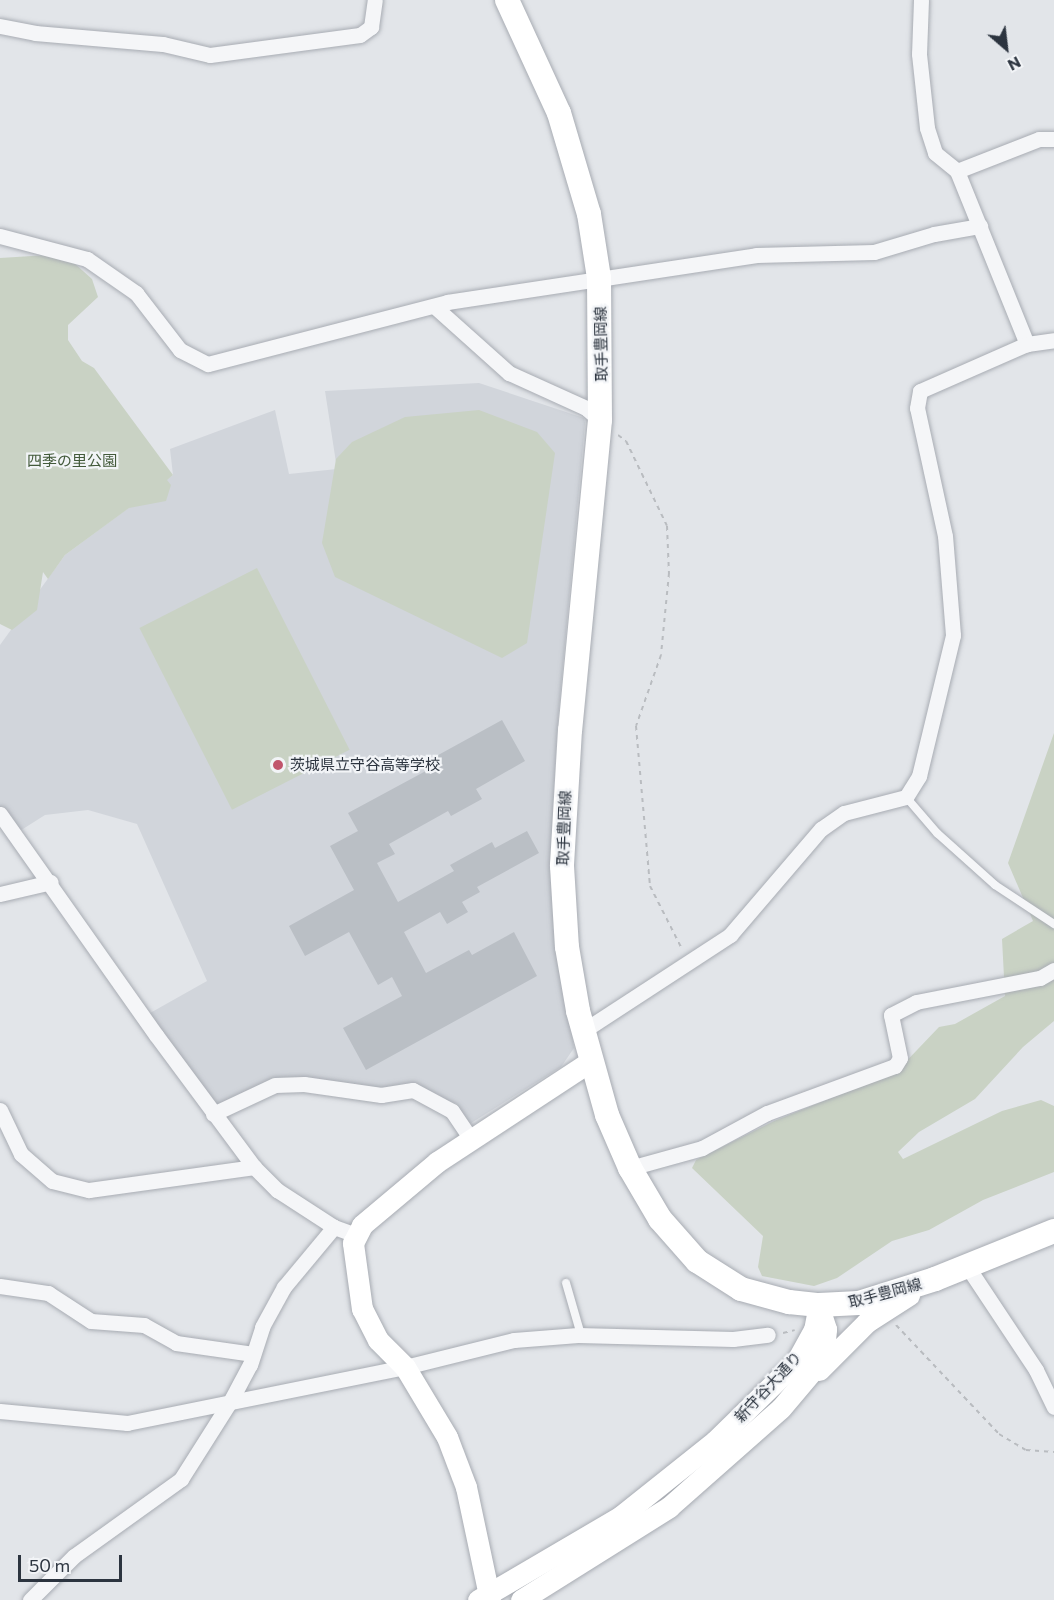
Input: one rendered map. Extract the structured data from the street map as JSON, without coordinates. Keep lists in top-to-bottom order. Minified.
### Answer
{"streets":{"main road":["取手豊岡線"],"street":["新守谷大通り"]},"crossings":[["取手豊岡線","新守谷大通り"]],"parks":["四季の里公園"],"places":["茨城県立守谷高等学校"],"scale_bar":"50 m","north":"bottom right"}
